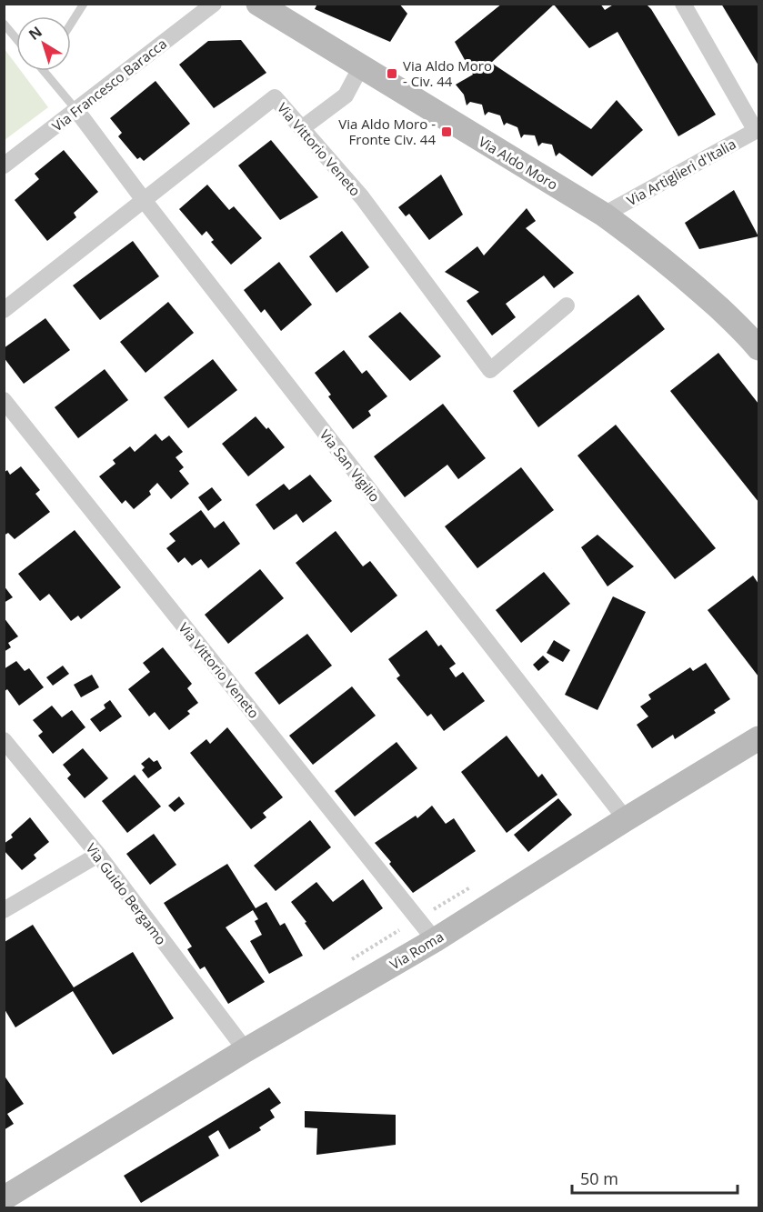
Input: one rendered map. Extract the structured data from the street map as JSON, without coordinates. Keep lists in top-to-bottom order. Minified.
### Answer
{"streets":{"street":["Via Francesco Baracca","Via Vittorio Veneto","Via Aldo Moro","Via Artiglieri d'Italia","Via San Vigilio","Via Guido Bergamo","Via Roma"]},"crossings":[["Via Francesco Baracca","Via San Vigilio"],["Via Vittorio Veneto","Via San Vigilio"],["Via Vittorio Veneto","Via Roma"],["Via Aldo Moro","Via Artiglieri d'Italia"],["Via San Vigilio","Via Roma"],["Via Guido Bergamo","Via Roma"]],"places":{"transit":["Via Aldo Moro - Civ. 44","Via Aldo Moro - Fronte Civ. 44"]},"scale_bar":"50 m","north":"top left"}
